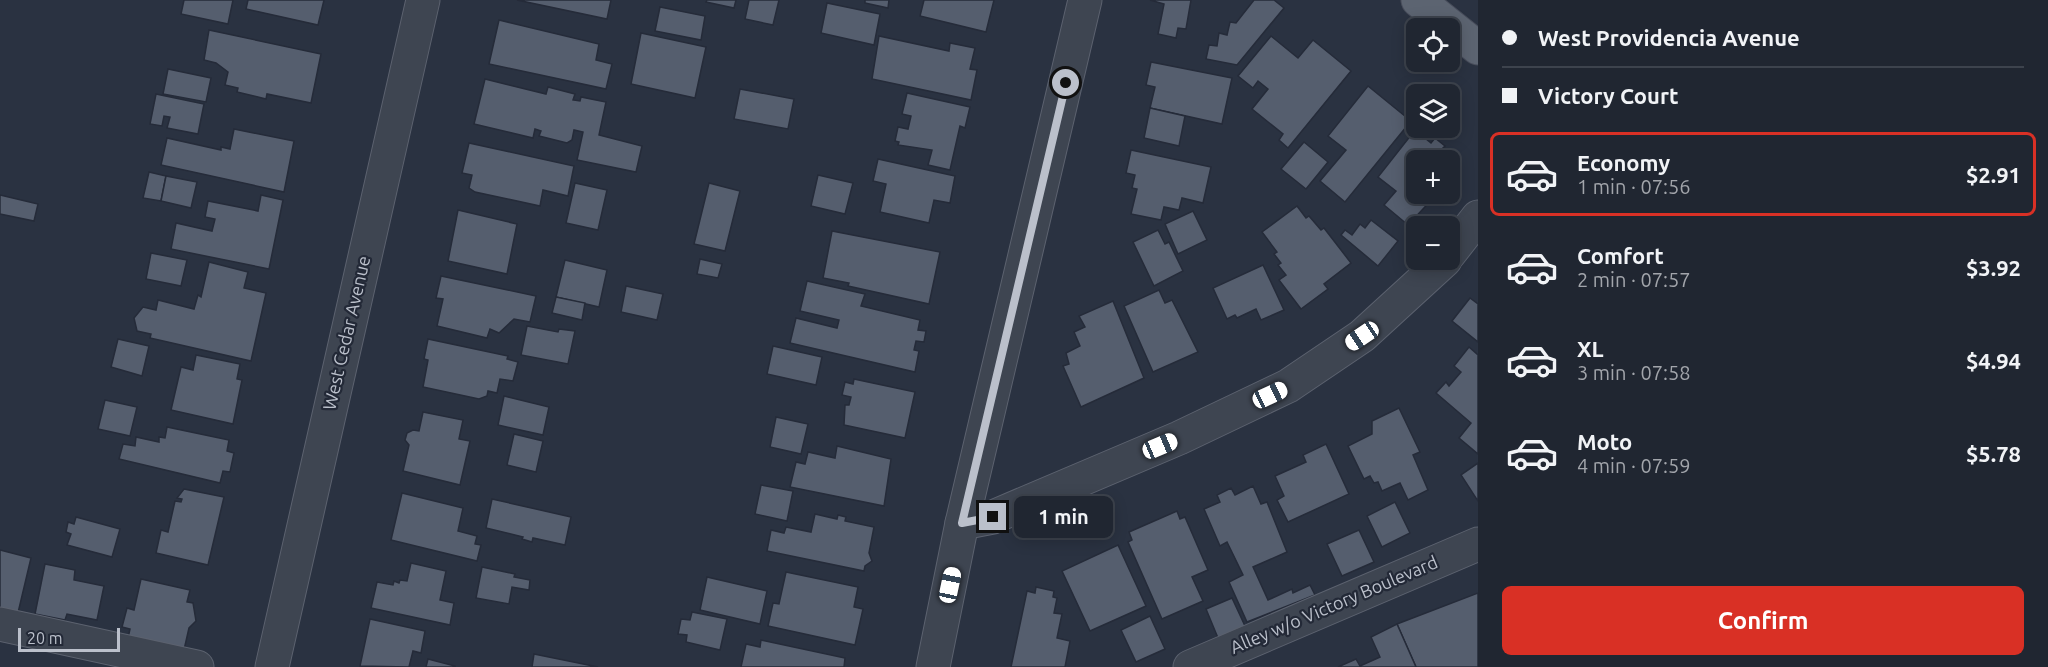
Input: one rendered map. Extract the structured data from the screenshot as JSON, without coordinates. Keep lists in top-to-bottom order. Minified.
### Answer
{"streets":{"street":["West Cedar Avenue","Alley w/o Victory Boulevard"]},"scale_bar":"20 m","page":{"banner":["West Providencia Avenue","Victory Court"],"map_buttons":["+","−"],"list":[{"name":"Economy","note":"1 min · 07:56","value":"$2.91"},{"name":"Comfort","note":"2 min · 07:57","value":"$3.92"},{"name":"XL","note":"3 min · 07:58","value":"$4.94"},{"name":"Moto","note":"4 min · 07:59","value":"$5.78"}],"bubble":"1 min","buttons":"Confirm","scale":"20 m"}}
